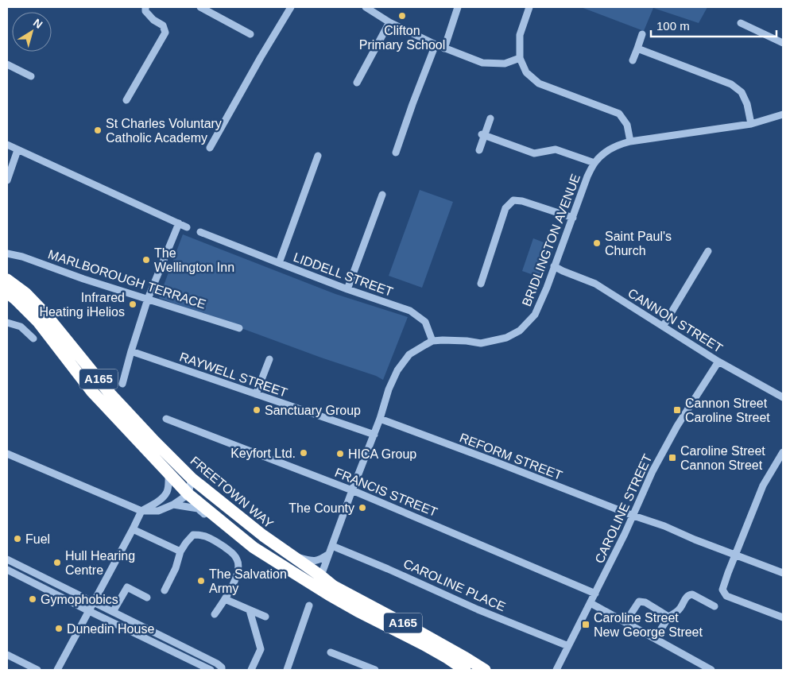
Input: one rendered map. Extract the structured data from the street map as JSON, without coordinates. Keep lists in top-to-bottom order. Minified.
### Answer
{"streets":{"highway":["A165","FREETOWN WAY"],"street":["BRIDLINGTON AVENUE","LIDDELL STREET","MARLBOROUGH TERRACE","CANNON STREET","RAYWELL STREET","REFORM STREET","FRANCIS STREET","CAROLINE STREET","CAROLINE PLACE"]},"crossings":[["BRIDLINGTON AVENUE","LIDDELL STREET"],["BRIDLINGTON AVENUE","CANNON STREET"],["BRIDLINGTON AVENUE","RAYWELL STREET"],["BRIDLINGTON AVENUE","A165"],["BRIDLINGTON AVENUE","REFORM STREET"],["BRIDLINGTON AVENUE","FREETOWN WAY"],["BRIDLINGTON AVENUE","FRANCIS STREET"],["BRIDLINGTON AVENUE","CAROLINE PLACE"],["CANNON STREET","CAROLINE STREET"],["REFORM STREET","CAROLINE STREET"],["FRANCIS STREET","CAROLINE STREET"],["CAROLINE STREET","CAROLINE PLACE"]],"places":{"other":["Clifton Primary School","St Charles Voluntary Catholic Academy","Saint Paul's Church","The Wellington Inn","Infrared Heating iHelios","Sanctuary Group","Keyfort Ltd.","HICA Group","The County","Fuel","Hull Hearing Centre","The Salvation Army","Gymophobics","Dunedin House"],"transit":["Cannon Street Caroline Street","Caroline Street Cannon Street","Caroline Street New George Street"]},"scale_bar":"100 m","north":"top right"}
